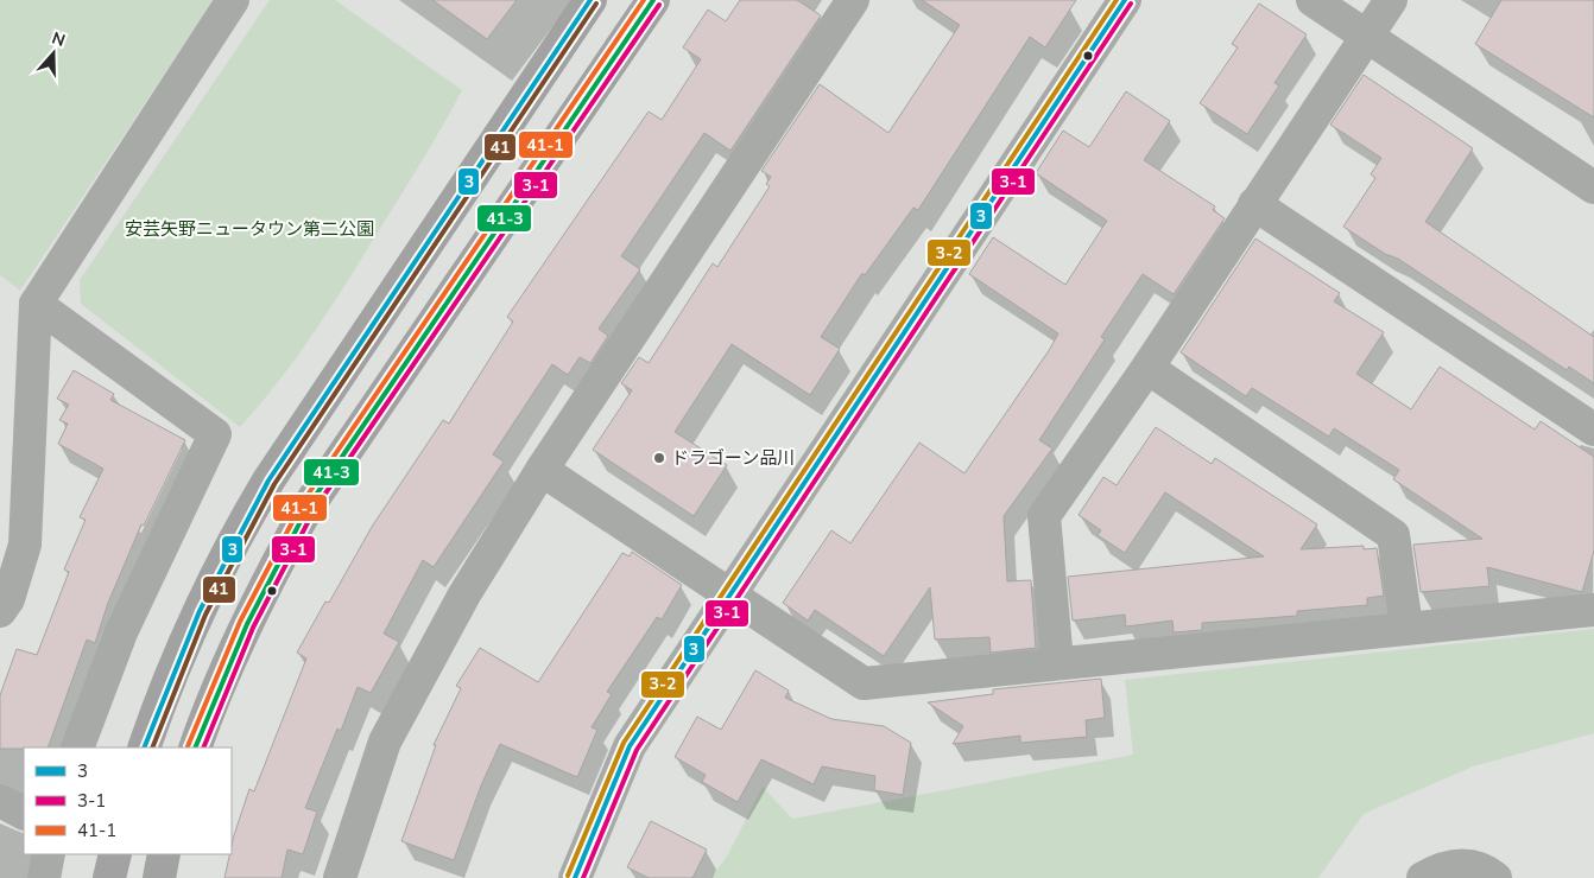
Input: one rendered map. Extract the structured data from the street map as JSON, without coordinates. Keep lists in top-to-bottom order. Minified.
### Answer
{"parks":["安芸矢野ニュータウン第二公園"],"places":["ドラゴーン品川"],"lines":["transit line 3","transit line 41-1","transit line 3-2","transit line 41-3","transit line 3-1","transit line 41"],"legend":["3","3-1","41-1"],"north":"top"}
